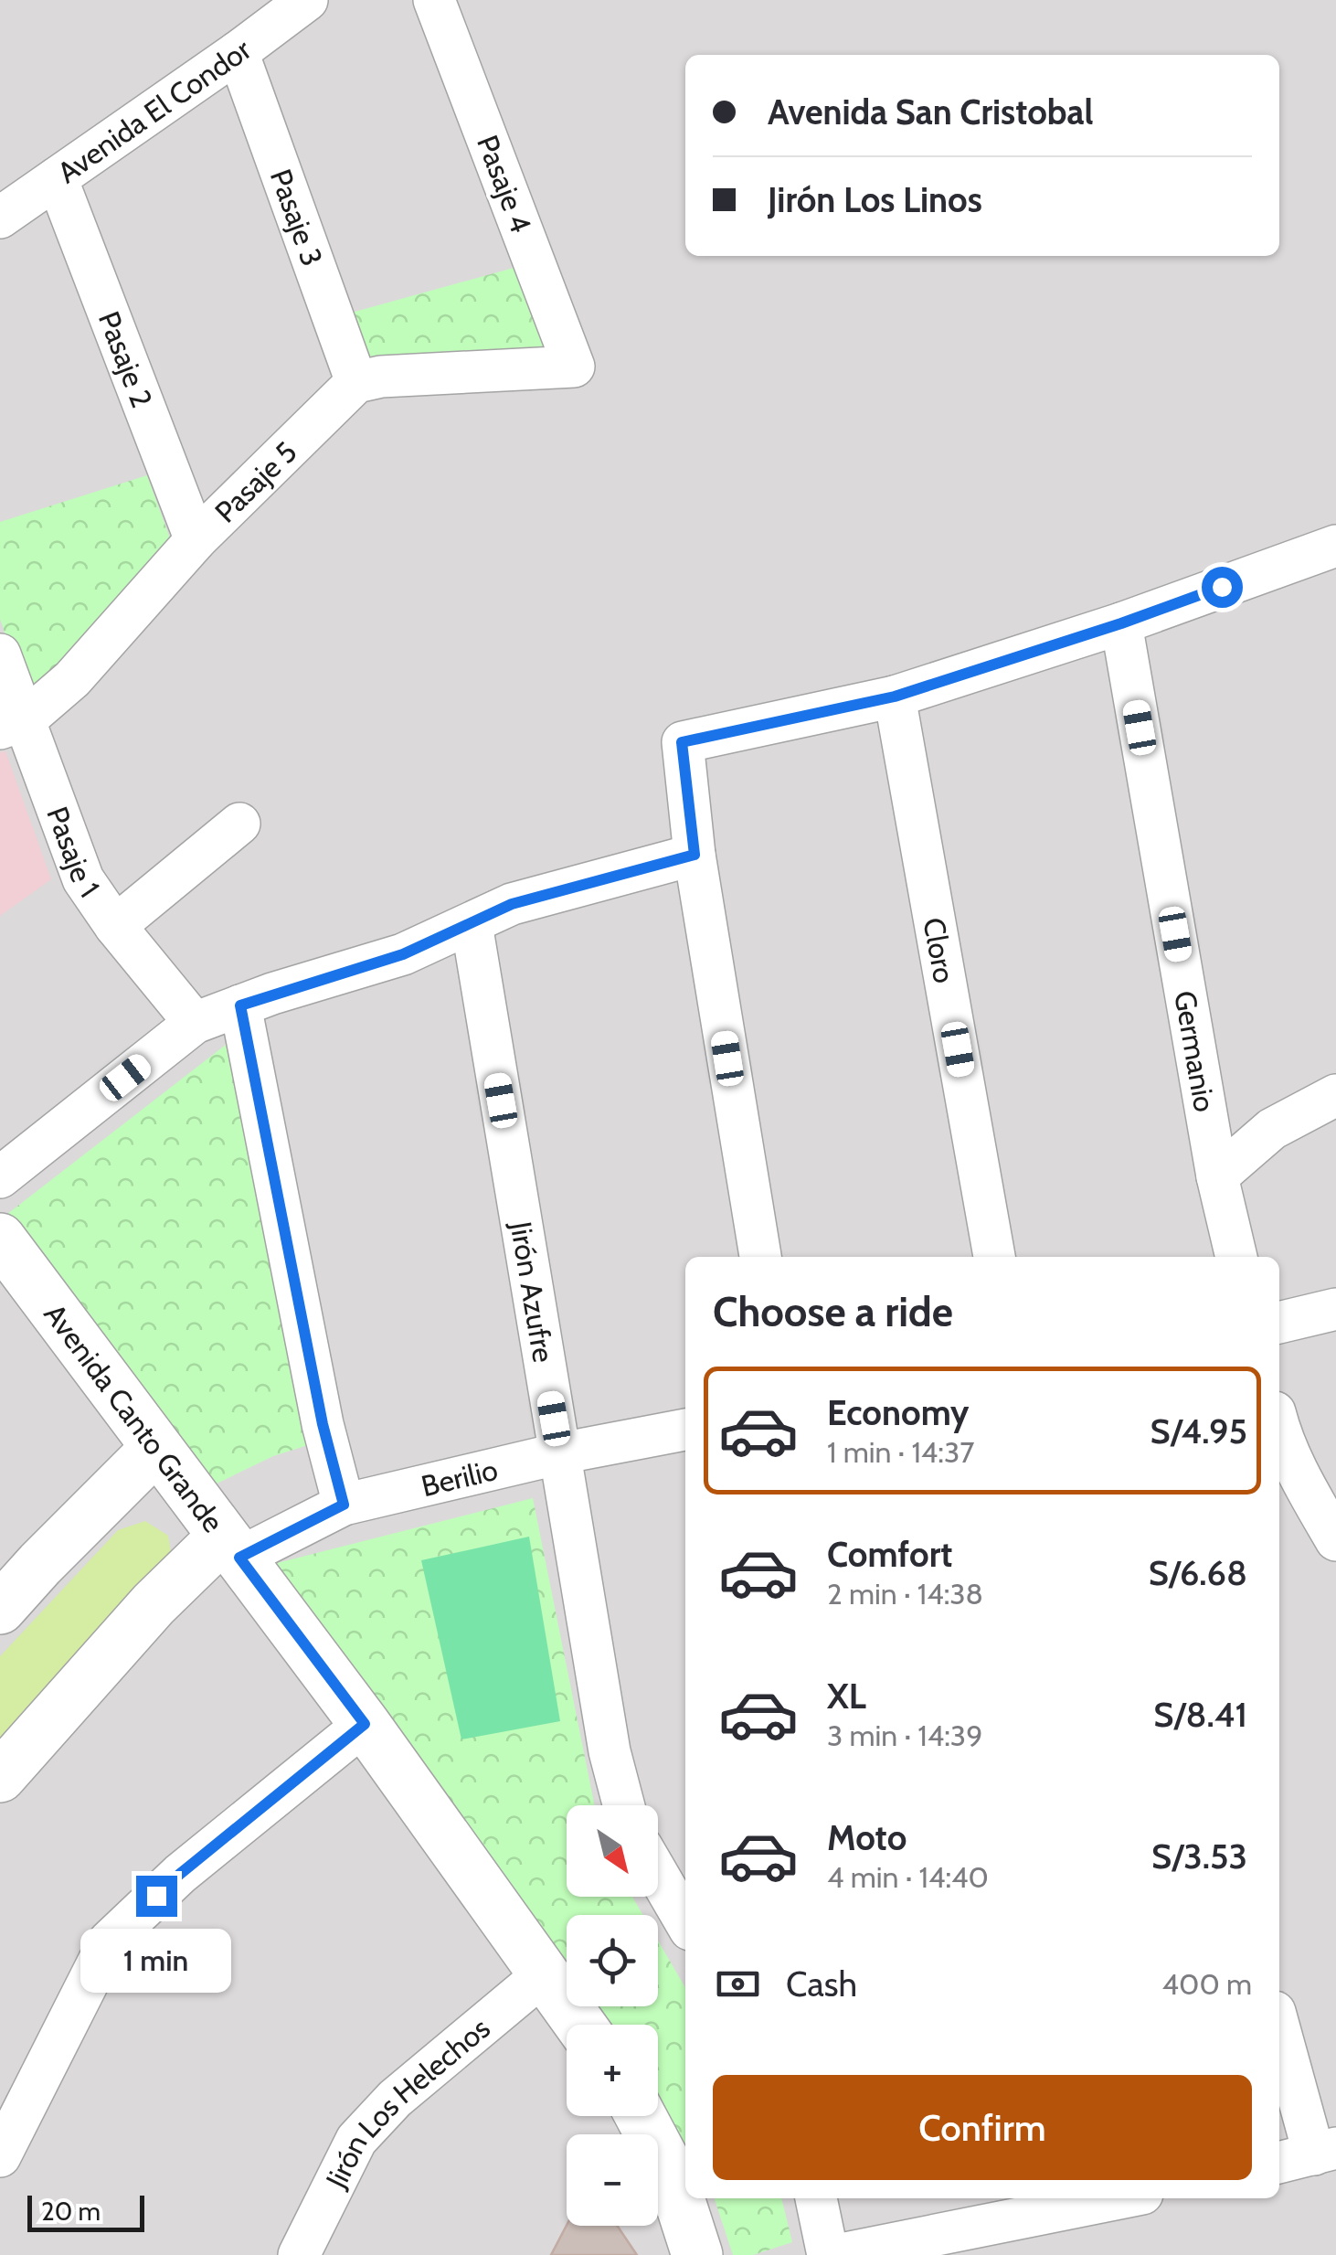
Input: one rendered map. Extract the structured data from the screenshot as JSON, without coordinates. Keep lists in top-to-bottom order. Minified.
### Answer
{"streets":{"street":["Avenida El Condor","Pasaje 4","Pasaje 3","Pasaje 2","Pasaje 5","Pasaje 1","Cloro","Germanio","Jirón Azufre","Avenida Canto Grande","Berilio","Jirón Los Helechos"]},"crossings":[["Avenida El Condor","Pasaje 3"],["Avenida El Condor","Pasaje 2"],["Pasaje 4","Pasaje 3"],["Pasaje 4","Pasaje 5"],["Pasaje 3","Pasaje 5"],["Pasaje 2","Pasaje 5"],["Pasaje 5","Pasaje 1"],["Jirón Azufre","Berilio"],["Avenida Canto Grande","Berilio"],["Avenida Canto Grande","Jirón Los Helechos"]],"scale_bar":"20 m","north":"bottom right","page":{"banner":["Avenida San Cristobal","Jirón Los Linos"],"heading":"Choose a ride","list":[{"name":"Economy","note":"1 min · 14:37","value":"S/4.95"},{"name":"Comfort","note":"2 min · 14:38","value":"S/6.68"},{"name":"XL","note":"3 min · 14:39","value":"S/8.41"},{"name":"Moto","note":"4 min · 14:40","value":"S/3.53"}],"map_buttons":["+","−"],"bubble":"1 min","pay":["Cash","400 m"],"buttons":"Confirm","scale":"20 m"}}
